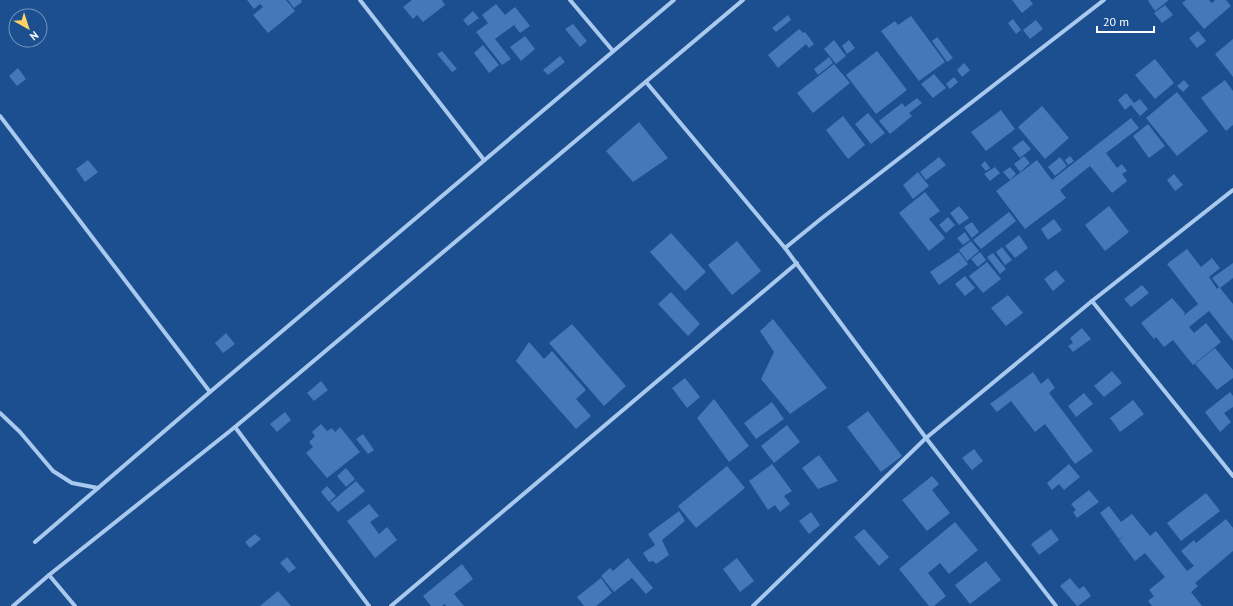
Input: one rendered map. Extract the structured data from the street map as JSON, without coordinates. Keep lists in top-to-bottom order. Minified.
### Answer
{"scale_bar":"20 m","north":"bottom right"}
